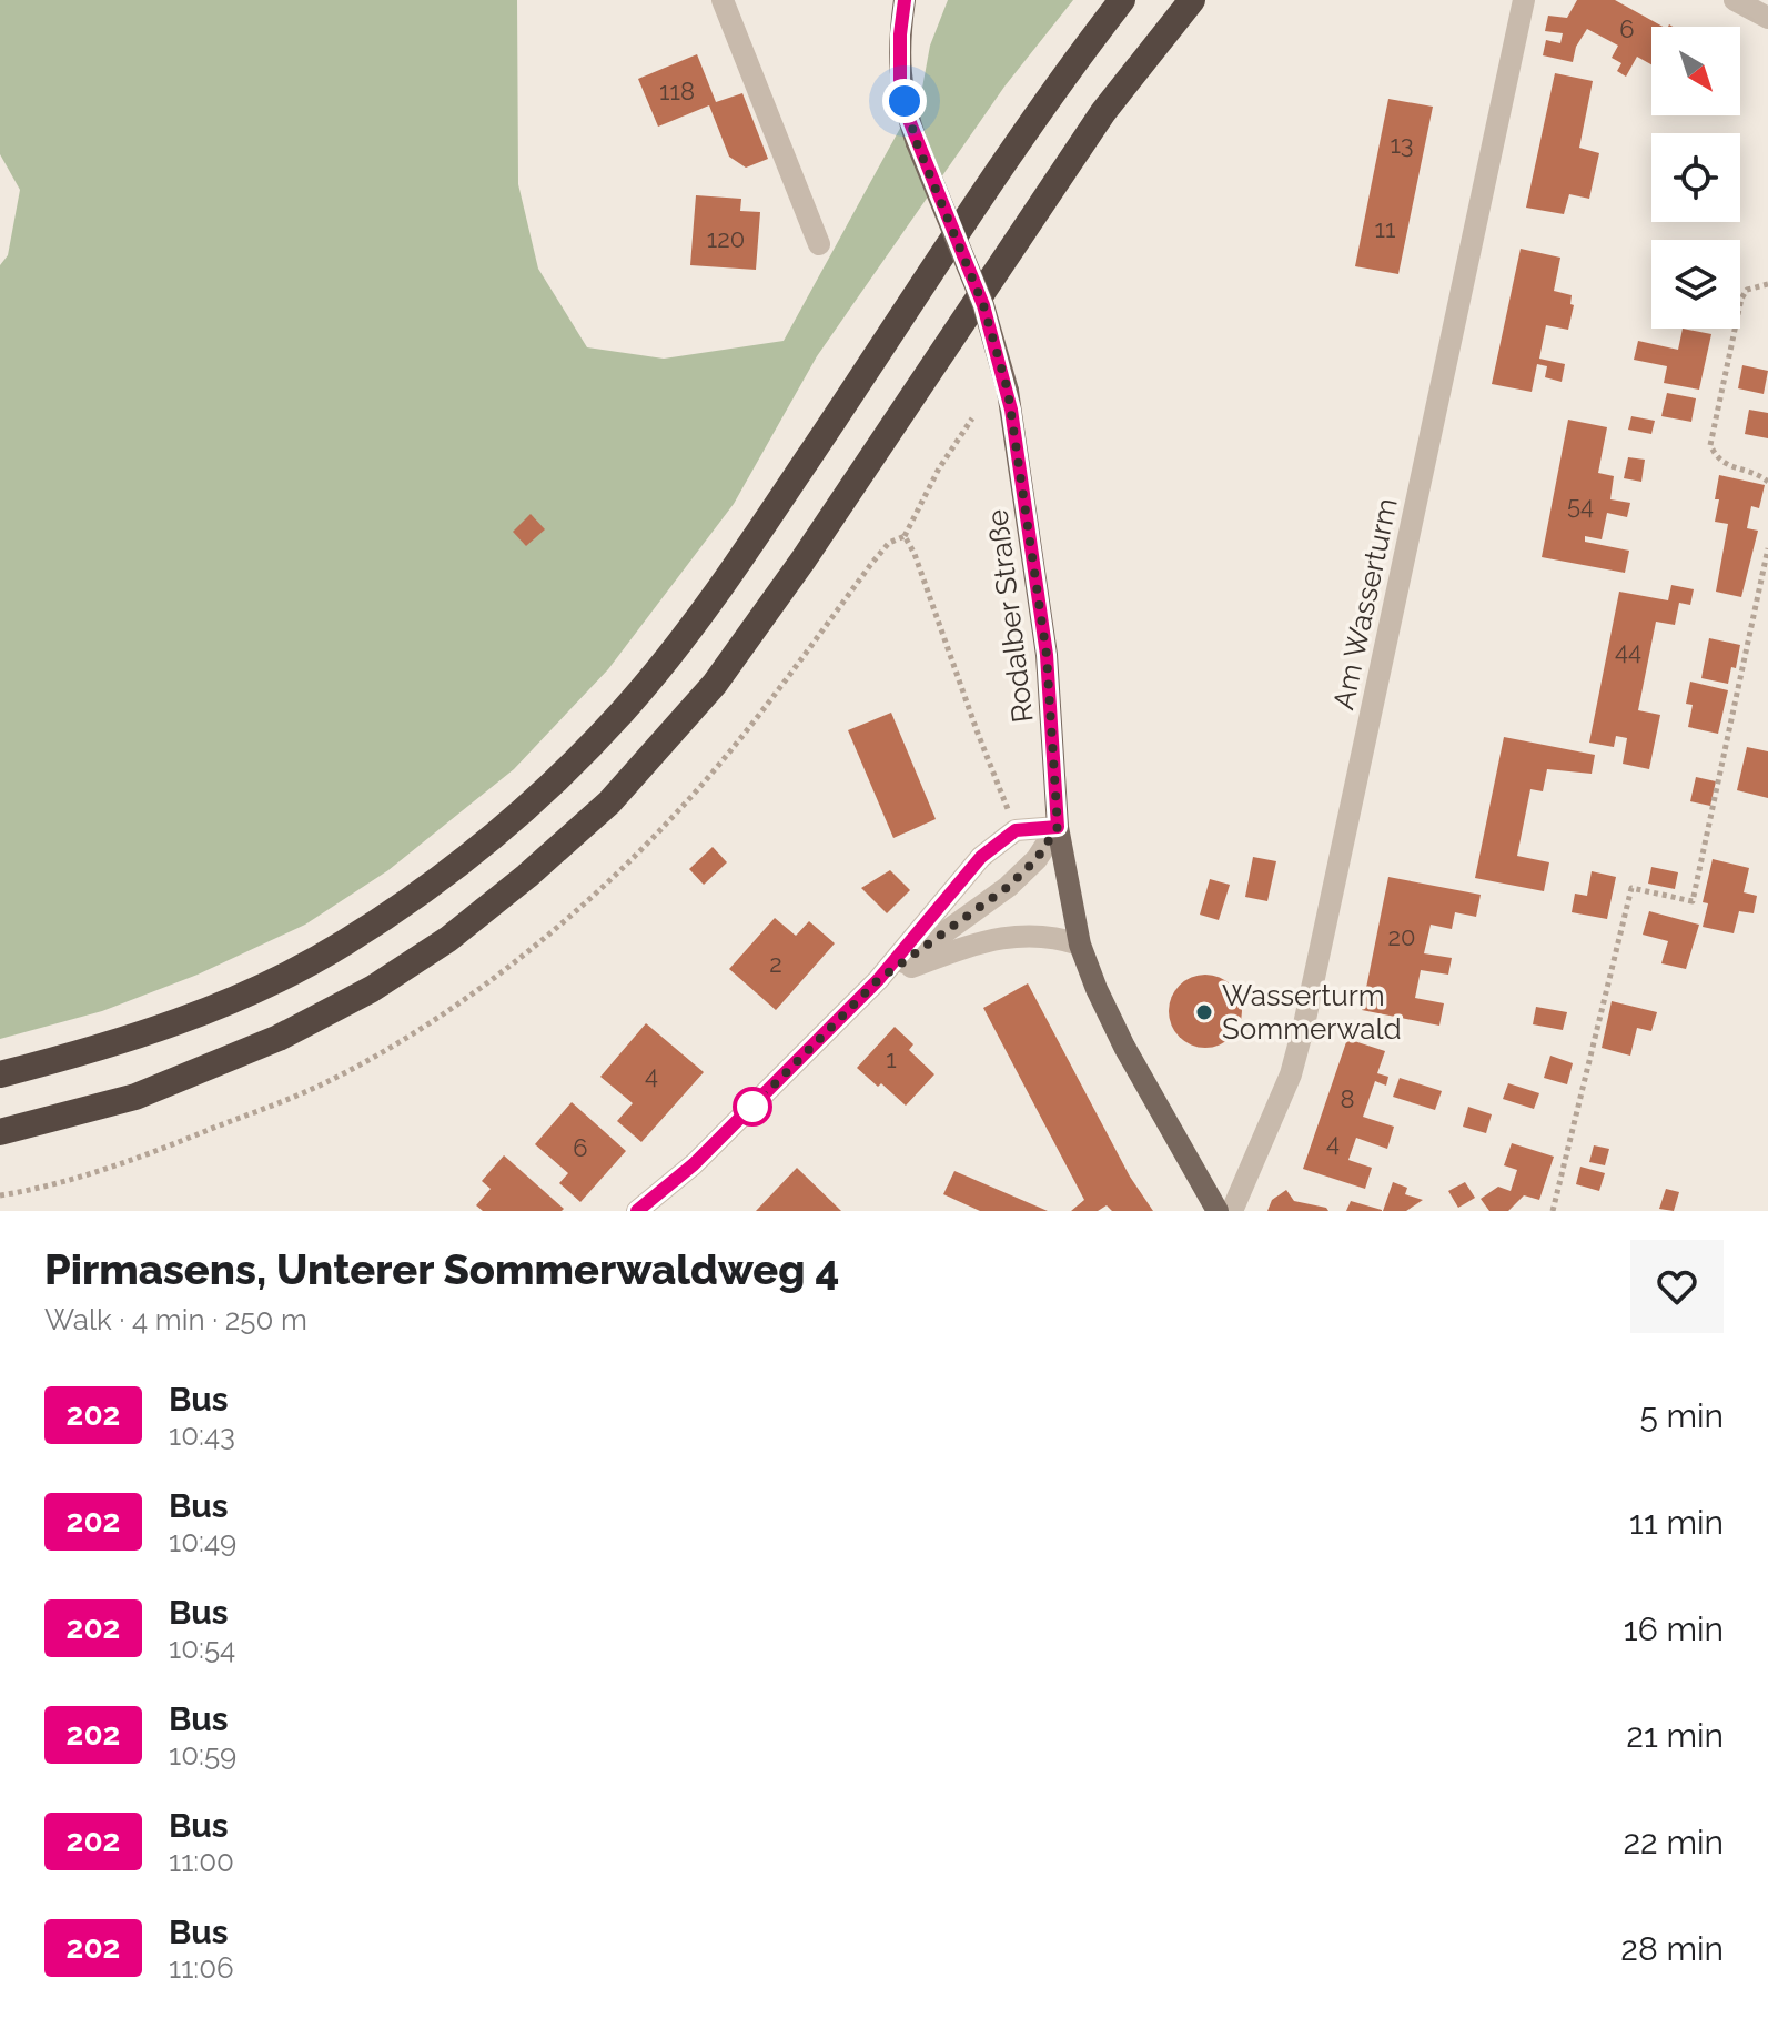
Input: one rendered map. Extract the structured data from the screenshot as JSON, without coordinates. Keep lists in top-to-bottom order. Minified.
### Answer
{"streets":{"main road":["Rodalber Straße"],"street":["Am Wasserturm"]},"places":["Wasserturm Sommerwald"],"lines":["bus line 202"],"house_numbers":["6","118","13","11","120","54","44","20","2","1","4","8","4","6"],"north":"bottom right","page":{"heading":["Pirmasens, Unterer Sommerwaldweg 4","Walk · 4 min · 250 m"],"list":[{"mark":"202","name":"Bus","note":"10:43","value":"5 min"},{"mark":"202","name":"Bus","note":"10:49","value":"11 min"},{"mark":"202","name":"Bus","note":"10:54","value":"16 min"},{"mark":"202","name":"Bus","note":"10:59","value":"21 min"},{"mark":"202","name":"Bus","note":"11:00","value":"22 min"},{"mark":"202","name":"Bus","note":"11:06","value":"28 min"}]}}
